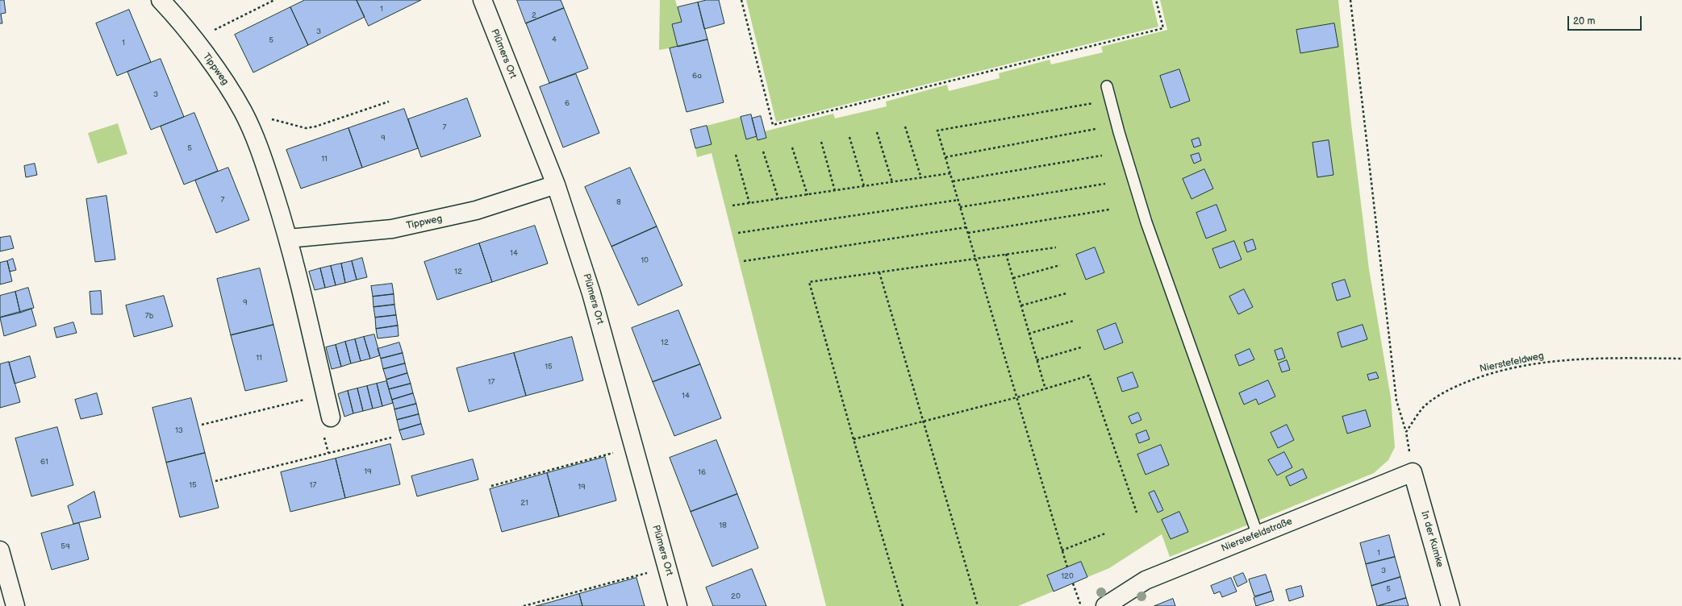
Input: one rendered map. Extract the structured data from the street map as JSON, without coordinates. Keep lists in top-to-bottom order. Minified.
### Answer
{"streets":{"street":["Plümers Ort","Tippweg","Nierstefeldstraße","In der Kumke"],"path":["Nierstefeldweg"]},"crossings":[["Plümers Ort","Tippweg"],["Nierstefeldstraße","In der Kumke"]],"house_numbers":["1","2","3","4","5","1","6a","3","6","7","9","5","11","7","8","14","10","12","9","7b","12","11","15","17","14","13","61","19","16","15","17","19","21","18","59","1","3","120","5","20"],"scale_bar":"20 m"}
